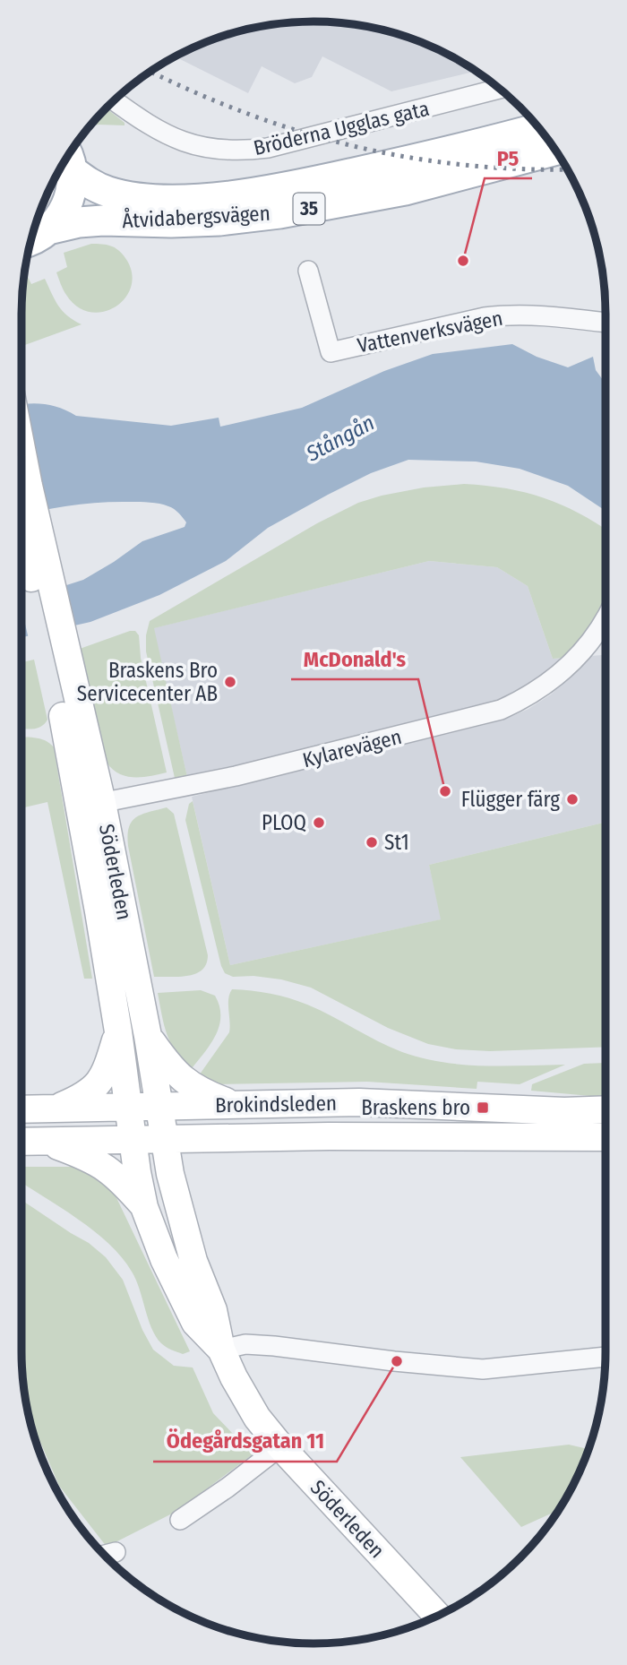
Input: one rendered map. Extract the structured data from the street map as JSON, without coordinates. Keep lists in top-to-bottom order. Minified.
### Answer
{"streets":{"main road":["35","Åtvidabergsvägen","Söderleden","Brokindsleden"],"street":["Bröderna Ugglas gata","Vattenverksvägen","Kylarevägen"]},"crossings":[["35","Åtvidabergsvägen"],["Kylarevägen","Söderleden"],["Söderleden","Brokindsleden"]],"water":["Stångån"],"places":{"other":["P5","Braskens Bro Servicecenter AB","McDonald's","Flügger färg","PLOQ","St1","Ödegårdsgatan 11"],"transit":["Braskens bro"]}}
